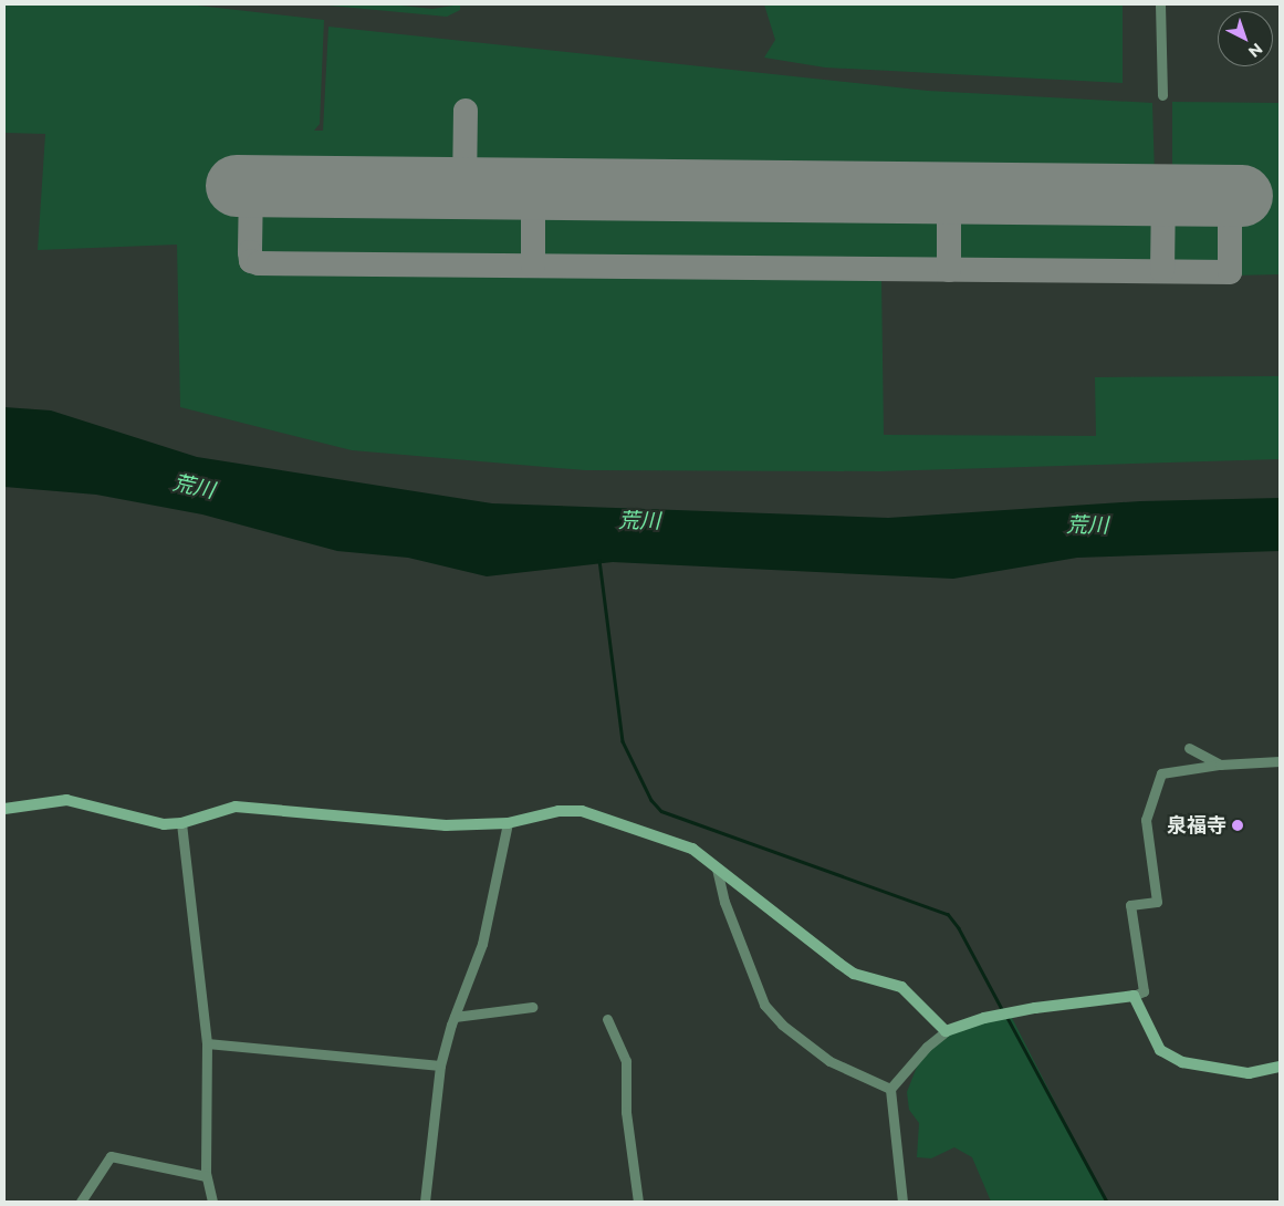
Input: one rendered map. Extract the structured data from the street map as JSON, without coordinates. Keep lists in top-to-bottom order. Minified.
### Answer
{"water":["荒川"],"places":["泉福寺"],"north":"bottom right"}
